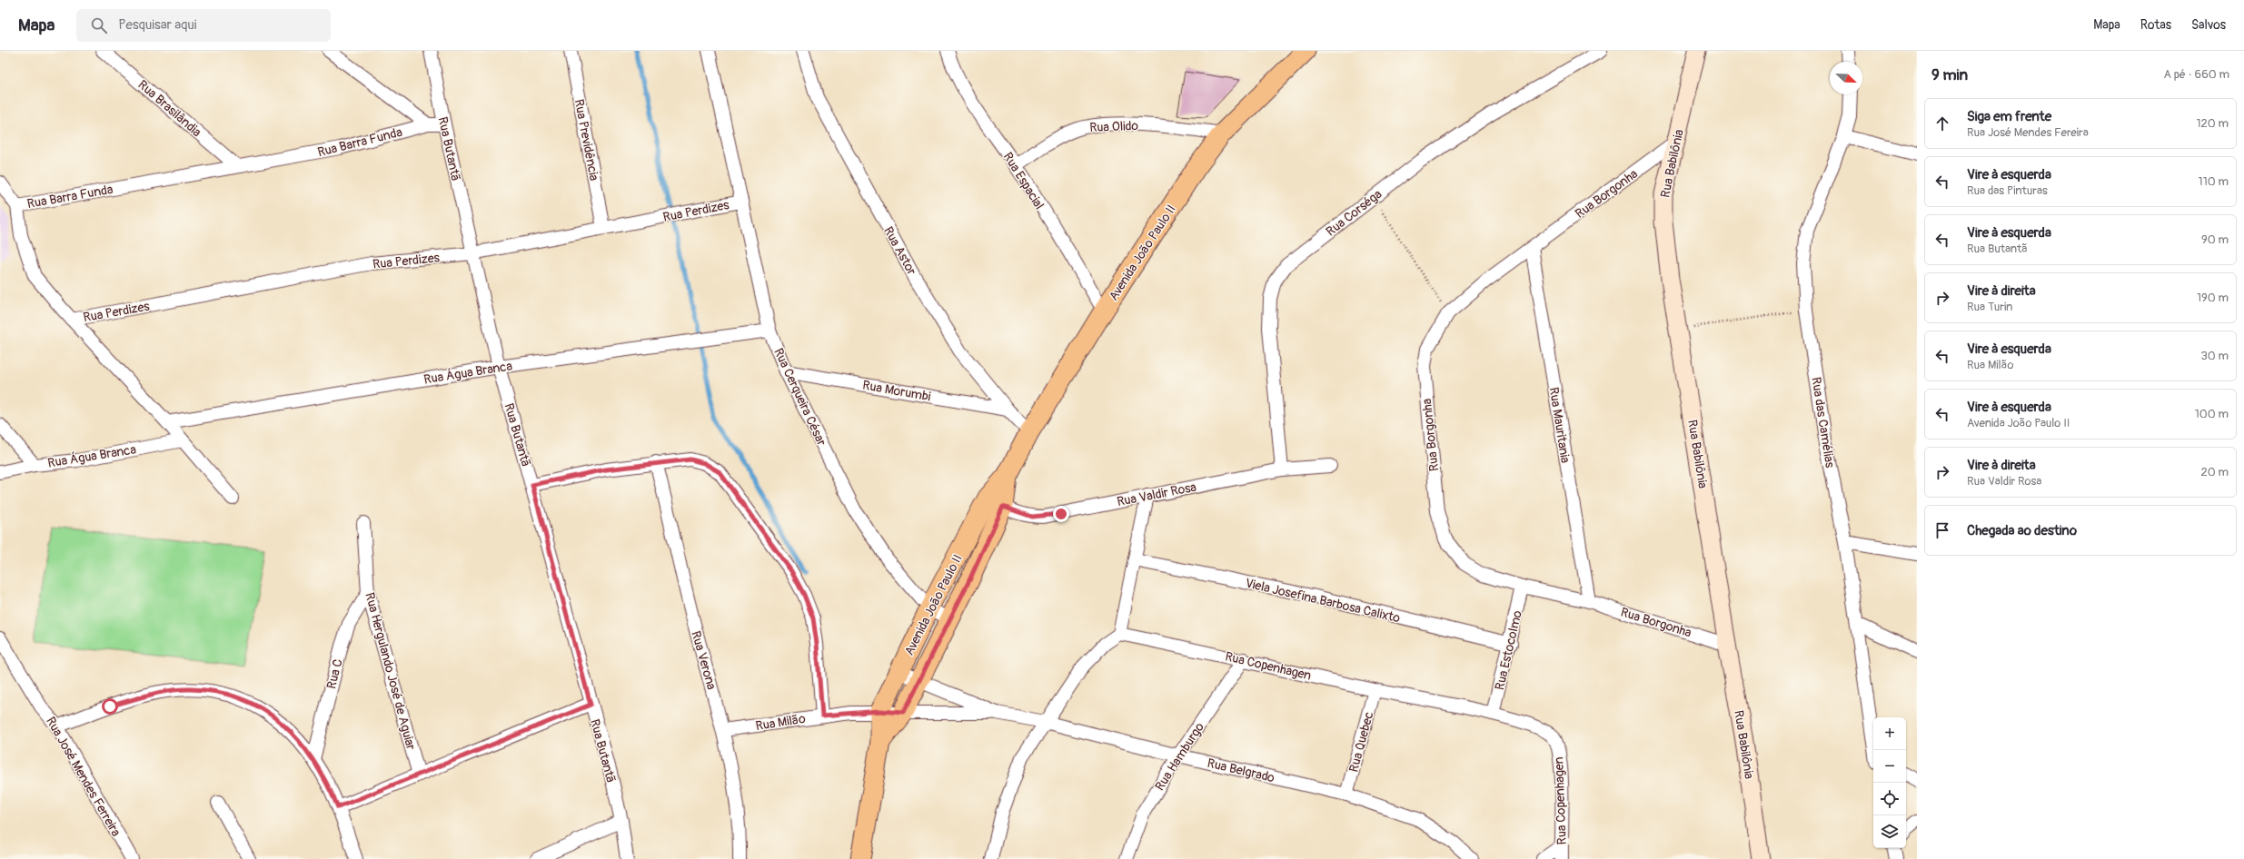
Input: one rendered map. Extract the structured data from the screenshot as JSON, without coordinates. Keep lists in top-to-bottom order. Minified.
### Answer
{"streets":{"main road":["Avenida João Paulo II"],"street":["Rua Brasilândia","Rua Olido","Rua Previdência","Rua Barra Funda","Rua Butantã","Rua Babilônia","Rua Espacial","Rua Borgonha","Rua Perdizes","Rua Corséga","Rua Astor","Rua Água Branca","Rua Morumbi","Rua Cerqueira César","Rua das Camélias","Rua Mauritania","Rua Valdir Rosa","Viela Josefina Barbosa Calixto","Rua Estocolmo","Rua Verona","Rua Copenhagen","Rua Hergulando José de Aguiar","Rua C","Rua Milão","Rua Quebec","Rua Hamburgo","Rua Belgrado","Rua José Mendes Ferreira"]},"crossings":[["Rua Brasilândia","Rua Barra Funda"],["Rua Olido","Rua Espacial"],["Rua Olido","Avenida João Paulo II"],["Rua Previdência","Rua Perdizes"],["Rua Barra Funda","Rua Butantã"],["Rua Barra Funda","Rua Perdizes"],["Rua Barra Funda","Rua Água Branca"],["Rua Butantã","Rua Perdizes"],["Rua Butantã","Rua Água Branca"],["Rua Babilônia","Rua Borgonha"],["Rua Espacial","Avenida João Paulo II"],["Rua Borgonha","Rua Mauritania"],["Rua Borgonha","Rua Estocolmo"],["Rua Perdizes","Rua Cerqueira César"],["Rua Corséga","Rua Valdir Rosa"],["Rua Astor","Avenida João Paulo II"],["Rua Astor","Rua Morumbi"],["Avenida João Paulo II","Rua Cerqueira César"],["Avenida João Paulo II","Rua Valdir Rosa"],["Avenida João Paulo II","Rua Milão"],["Avenida João Paulo II","Rua Belgrado"],["Rua Água Branca","Rua Cerqueira César"],["Rua Morumbi","Rua Cerqueira César"],["Viela Josefina Barbosa Calixto","Rua Estocolmo"],["Rua Estocolmo","Rua Copenhagen"],["Rua Verona","Rua Milão"],["Rua Copenhagen","Rua Quebec"],["Rua Copenhagen","Rua Hamburgo"],["Rua Hergulando José de Aguiar","Rua C"],["Rua Milão","Rua Belgrado"],["Rua Quebec","Rua Belgrado"],["Rua Hamburgo","Rua Belgrado"]],"north":"bottom right","page":{"header":"Mapa","search":"Pesquisar aqui","nav":["Mapa","Rotas","Salvos"],"heading":["9 min","A pé · 660 m"],"list":[["Siga em frente","Rua José Mendes Fereira","120 m"],["Vire à esquerda","Rua das Pinturas","110 m"],["Vire à esquerda","Rua Butantã","90 m"],["Vire à direita","Rua Turin","190 m"],["Vire à esquerda","Rua Milão","30 m"],["Vire à esquerda","Avenida João Paulo II","100 m"],["Vire à direita","Rua Valdir Rosa","20 m"],"Chegada ao destino"],"map_buttons":["+","−"]}}
